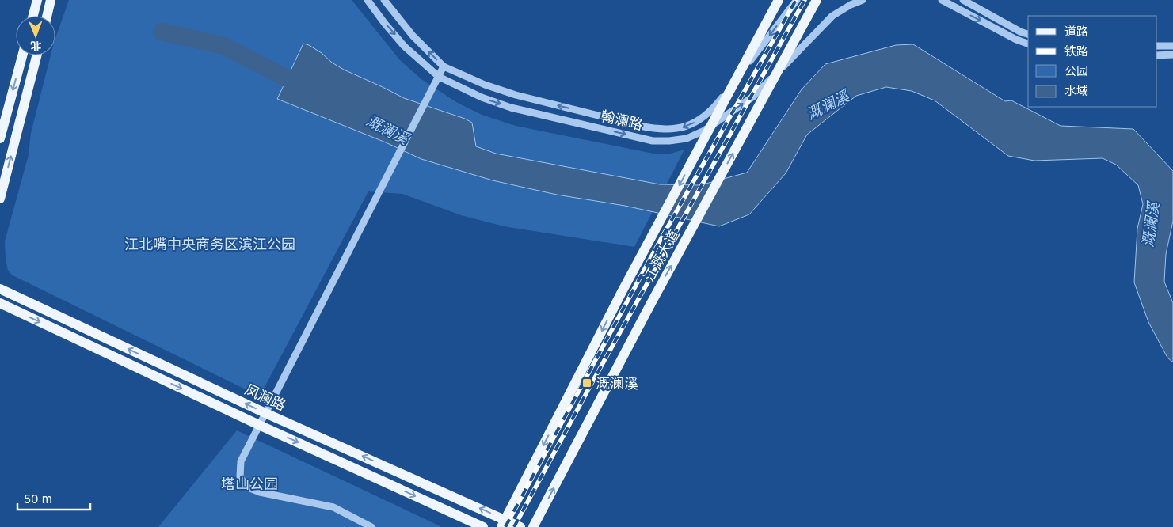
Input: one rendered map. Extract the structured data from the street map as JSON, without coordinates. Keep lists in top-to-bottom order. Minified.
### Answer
{"streets":{"main road":["江溉大道","凤澜路"],"street":["翰澜路"]},"crossings":[["江溉大道","凤澜路"]],"water":["溉澜溪"],"parks":["江北嘴中央商务区滨江公园","塔山公园"],"places":{"transit":["溉澜溪"]},"legend":["道路","铁路","公园","水域"],"scale_bar":"50 m","north":"bottom"}
